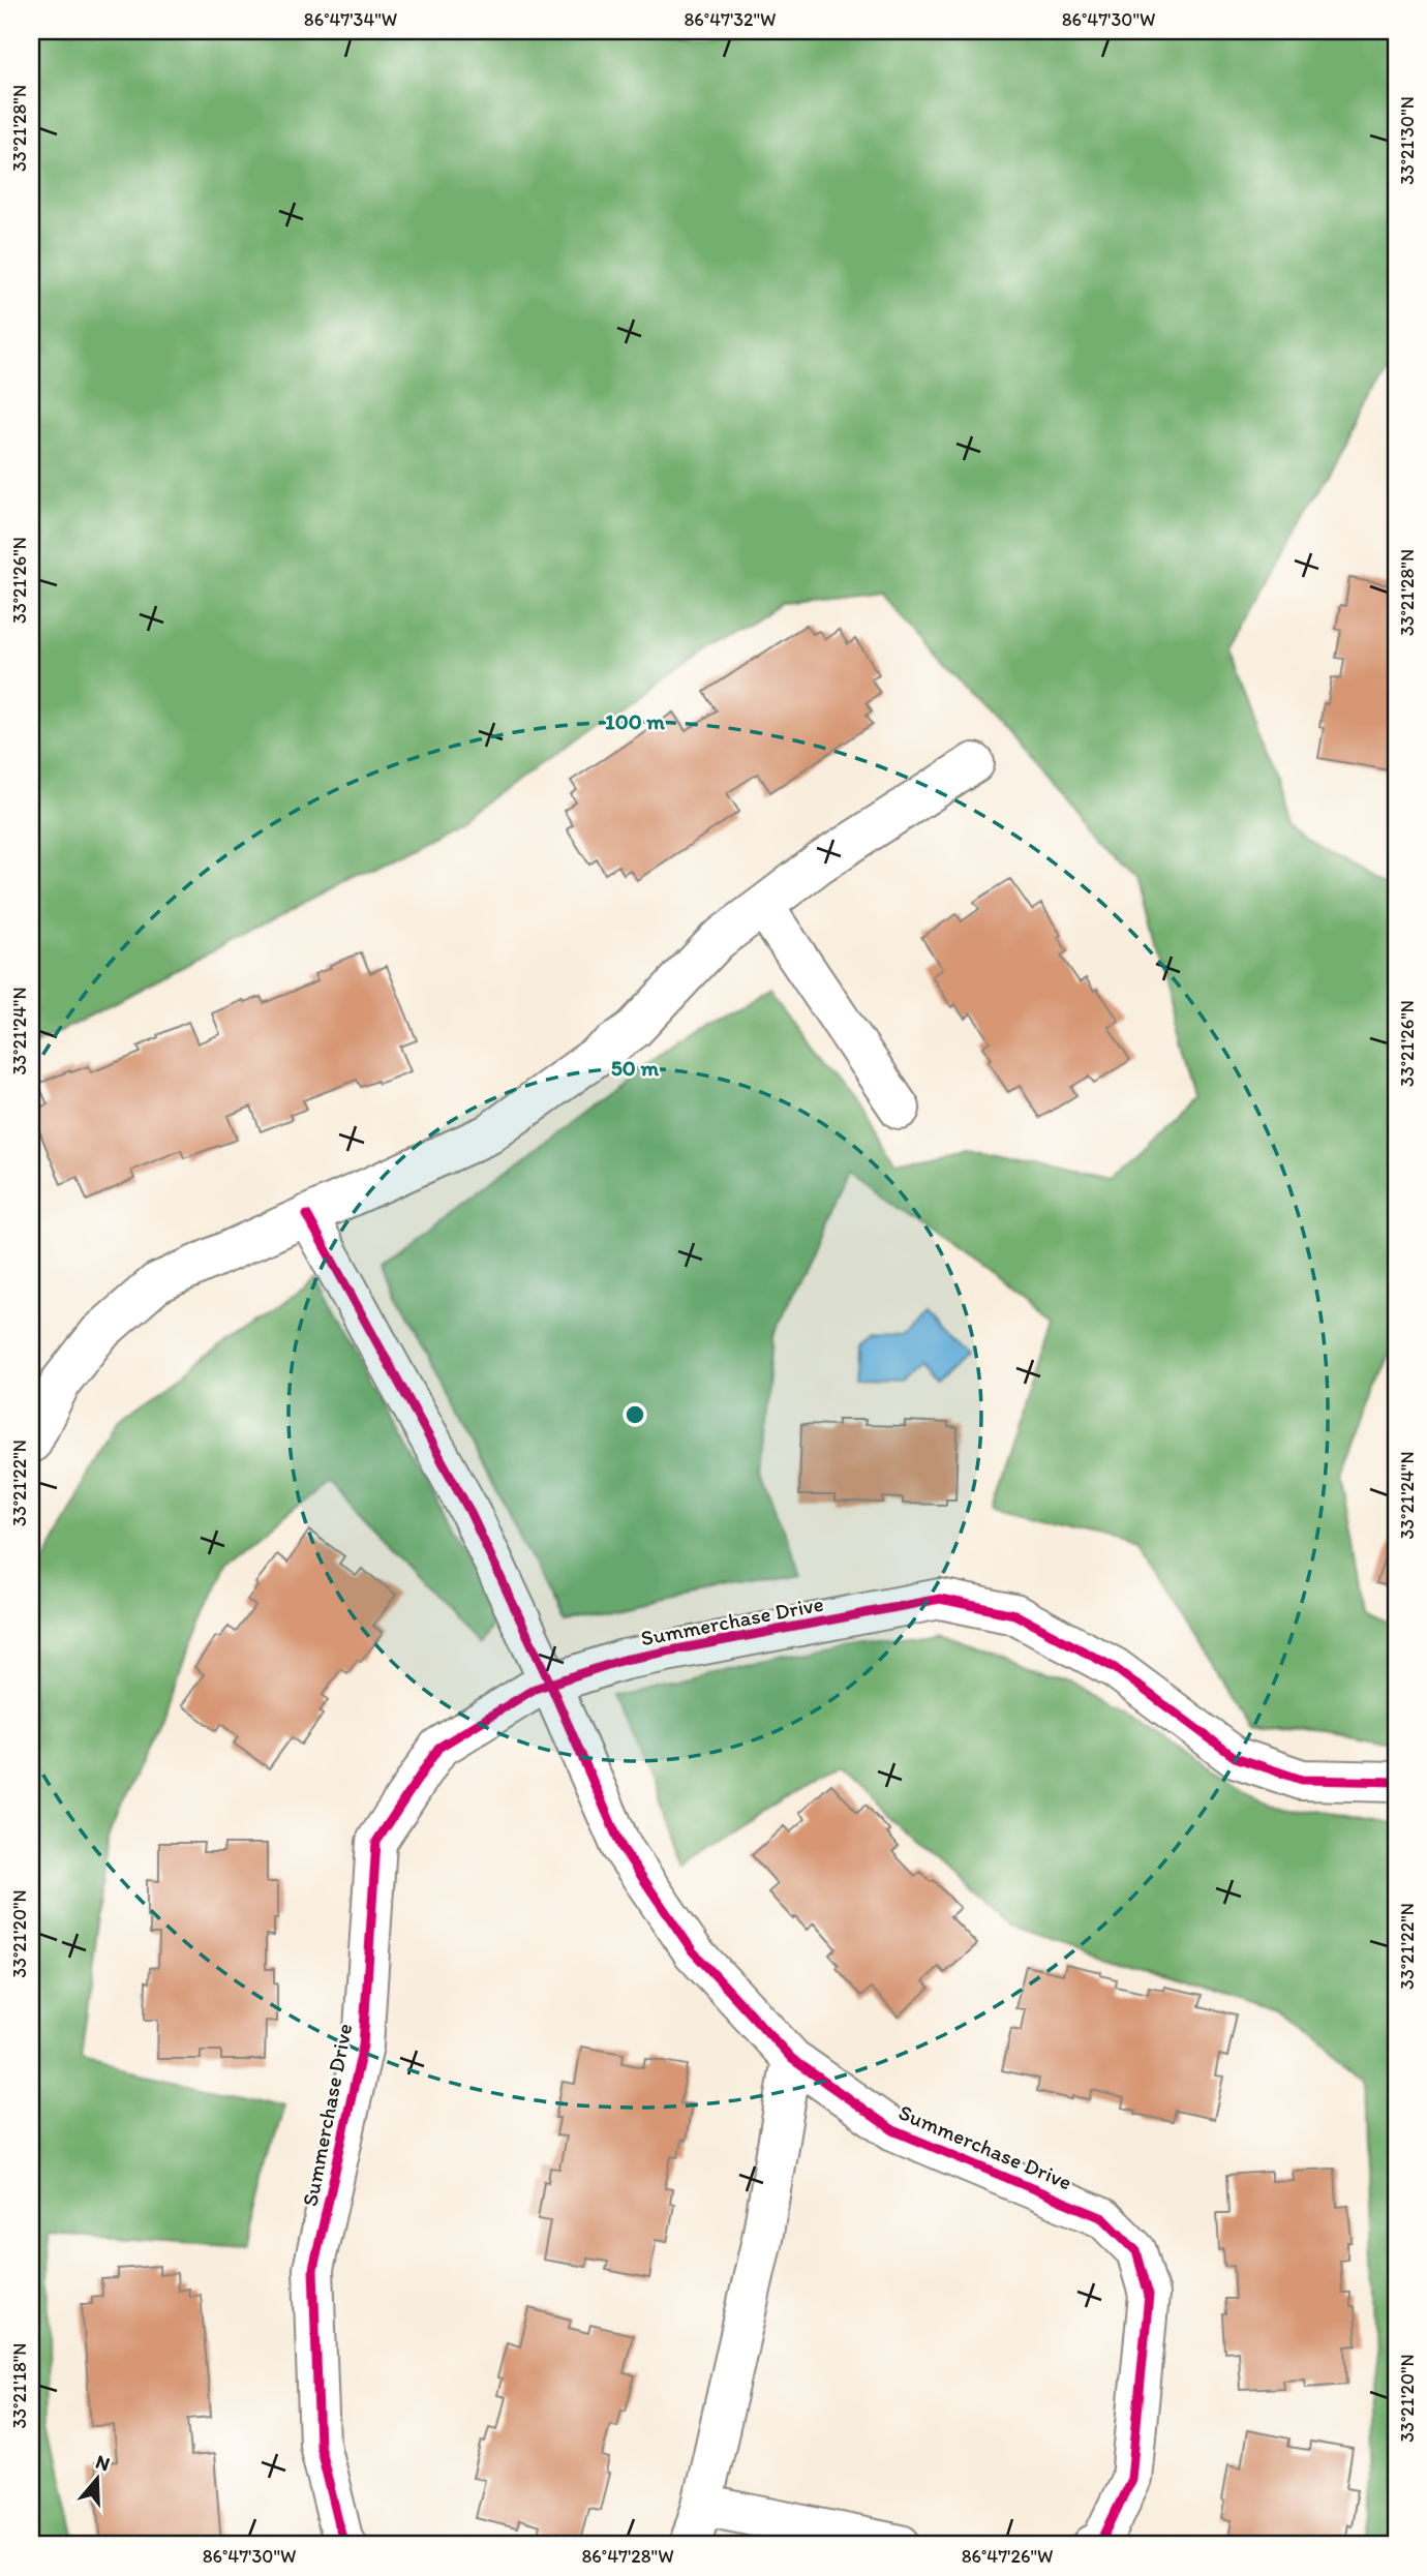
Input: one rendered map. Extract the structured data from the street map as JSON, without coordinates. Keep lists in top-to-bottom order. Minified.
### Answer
{"streets":{"street":["Summerchase Drive"]},"north":"top","coordinates":["86°47'34\"W","86°47'32\"W","86°47'30\"W","33°21'28\"N","33°21'30\"N","33°21'26\"N","33°21'24\"N","33°21'22\"N","33°21'20\"N","33°21'18\"N","86°47'28\"W","86°47'26\"W"],"rings":["100 m","50 m"]}
